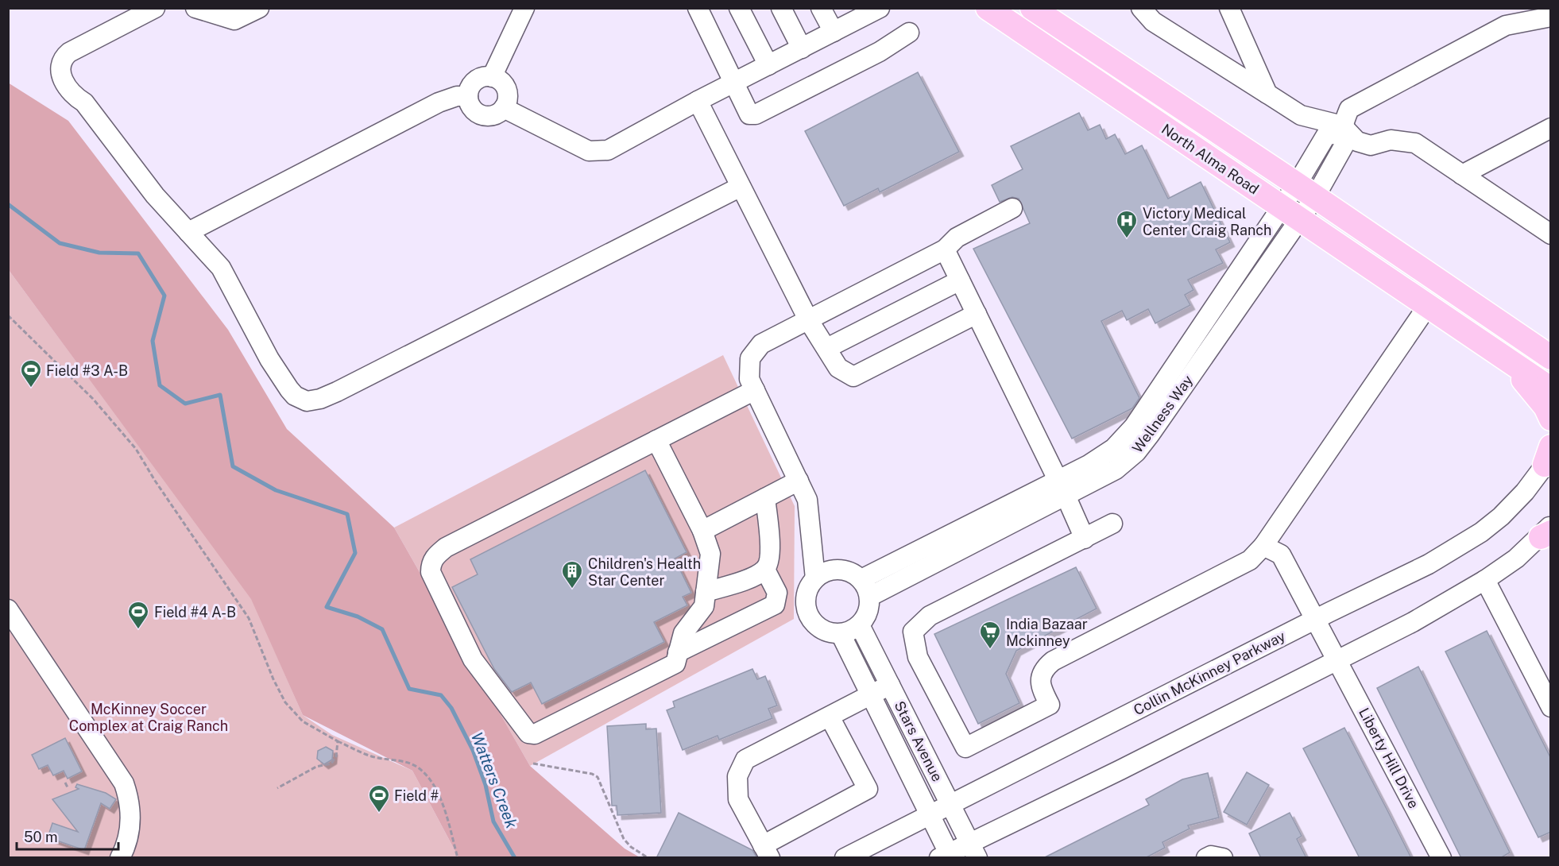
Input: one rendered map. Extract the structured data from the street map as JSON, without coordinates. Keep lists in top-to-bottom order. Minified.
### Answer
{"streets":{"main road":["North Alma Road"],"street":["Wellness Way","Collin McKinney Parkway","Stars Avenue","Liberty Hill Drive"]},"crossings":[["North Alma Road","Wellness Way"],["Wellness Way","Stars Avenue"],["Collin McKinney Parkway","Stars Avenue"],["Collin McKinney Parkway","Liberty Hill Drive"]],"water":["Watters Creek"],"parks":["McKinney Soccer Complex at Craig Ranch"],"places":{"hospital":["Victory Medical Center Craig Ranch"],"sports":["Field #3 A-B","Field #4 A-B","Field #"],"building":["Children's Health Star Center"],"supermarket":["India Bazaar Mckinney"]},"scale_bar":"50 m"}
